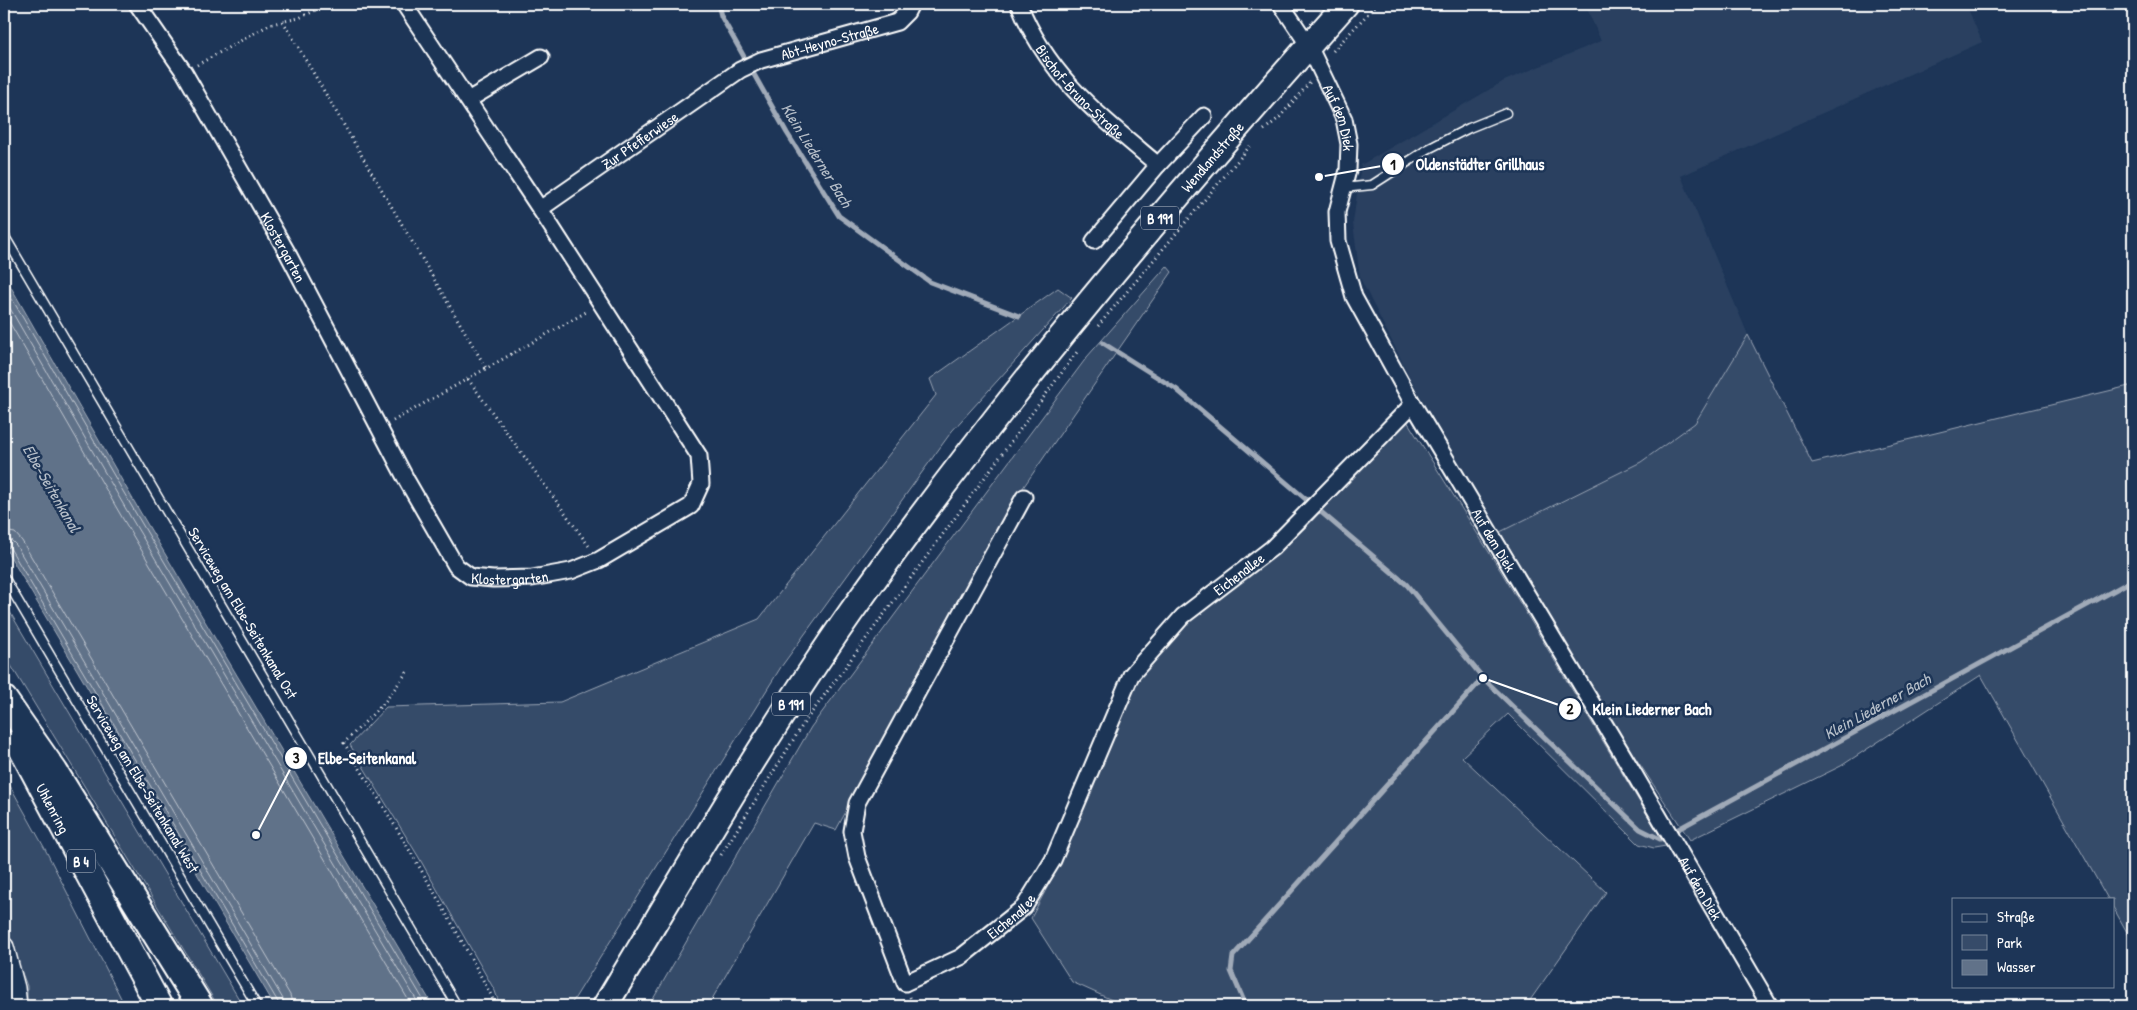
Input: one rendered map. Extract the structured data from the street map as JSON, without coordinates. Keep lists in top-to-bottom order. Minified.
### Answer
{"streets":{"highway":["Uhlenring","B 4"],"main road":["Wendlandstraße","B 191"],"street":["Abt-Heyno-Straße","Bischof-Bruno-Straße","Auf dem Diek","Zur Pfefferwiese","Klostergarten","Eichenallee"],"lane":["Serviceweg am Elbe-Seitenkanal Ost","Serviceweg am Elbe-Seitenkanal West"]},"crossings":[["Abt-Heyno-Straße","Zur Pfefferwiese"],["Auf dem Diek","Wendlandstraße"],["Auf dem Diek","Eichenallee"],["Zur Pfefferwiese","Klostergarten"],["Wendlandstraße","B 191"]],"water":["Klein Liederner Bach","Elbe-Seitenkanal"],"places":["Oldenstädter Grillhaus","Klein Liederner Bach","Elbe-Seitenkanal"],"legend":["Straße","Park","Wasser"]}
